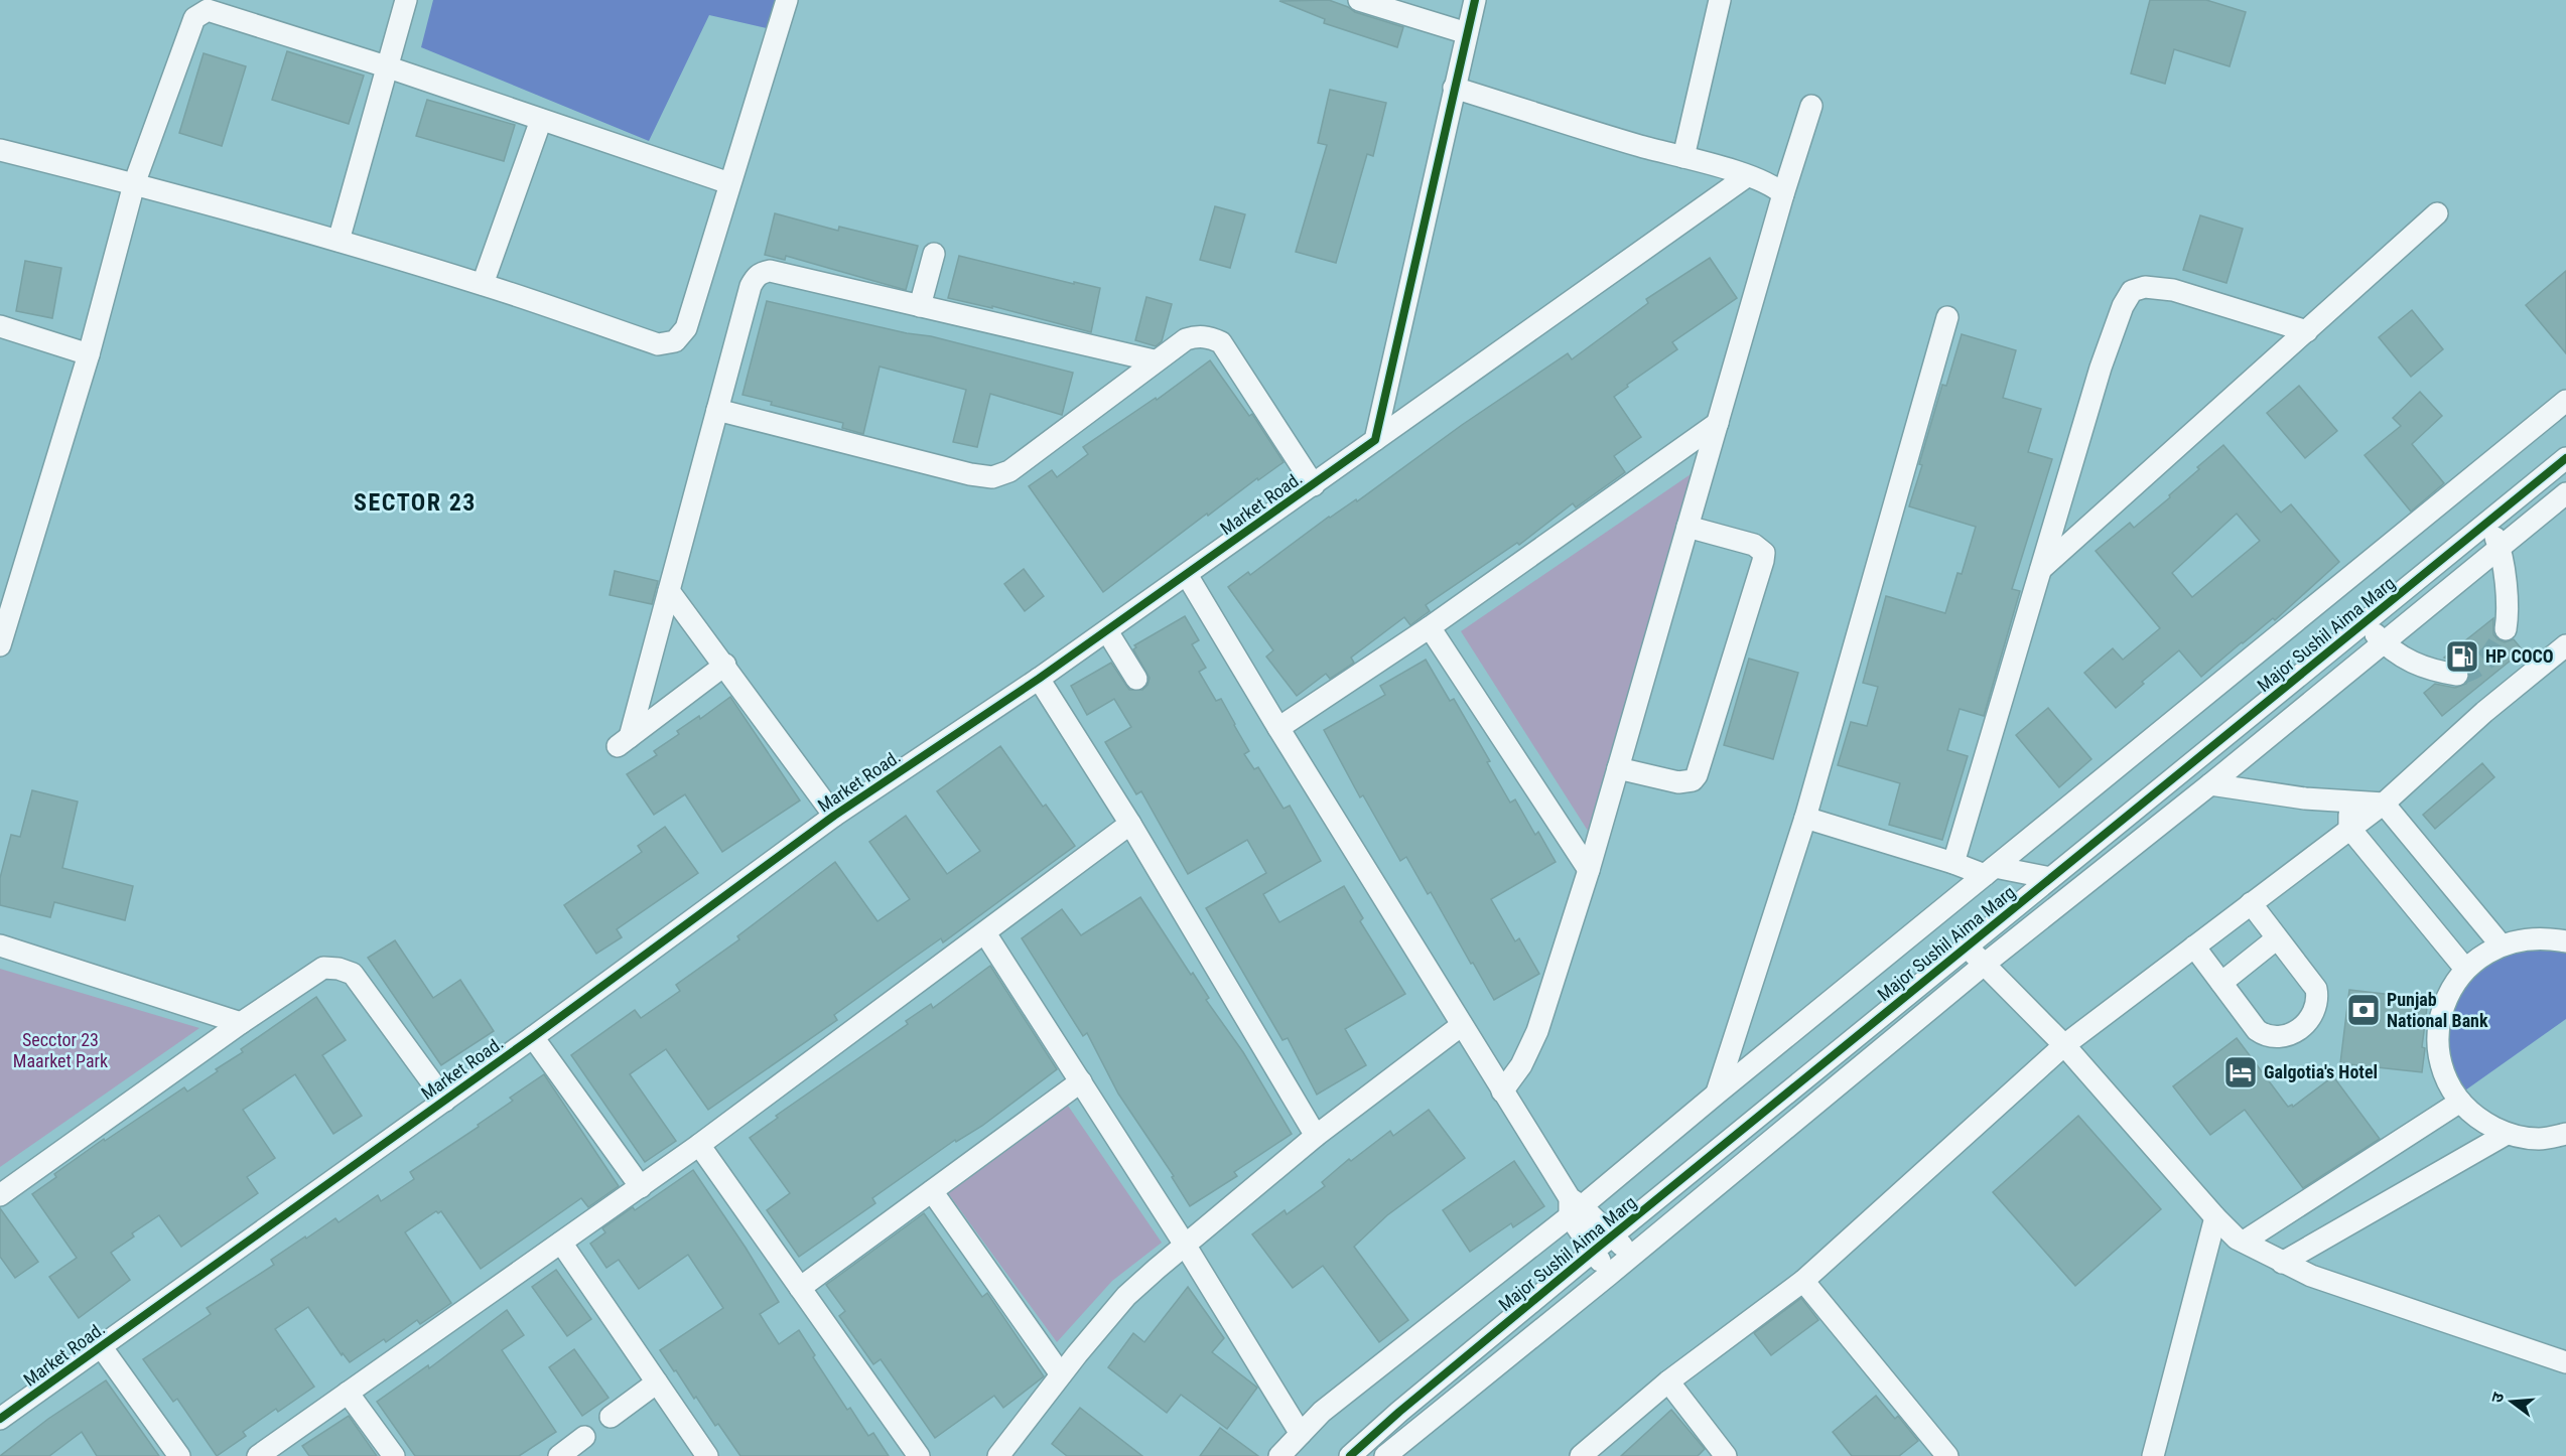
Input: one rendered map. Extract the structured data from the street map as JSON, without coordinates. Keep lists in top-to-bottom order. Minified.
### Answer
{"streets":{"street":["Market Road.","Major Sushil Aima Marg"]},"districts":["SECTOR 23"],"parks":["Secctor 23 Maarket Park"],"places":{"fuel station":["HP COCO"],"bank":["Punjab National Bank"],"hotel":["Galgotia's Hotel"]},"north":"left"}
